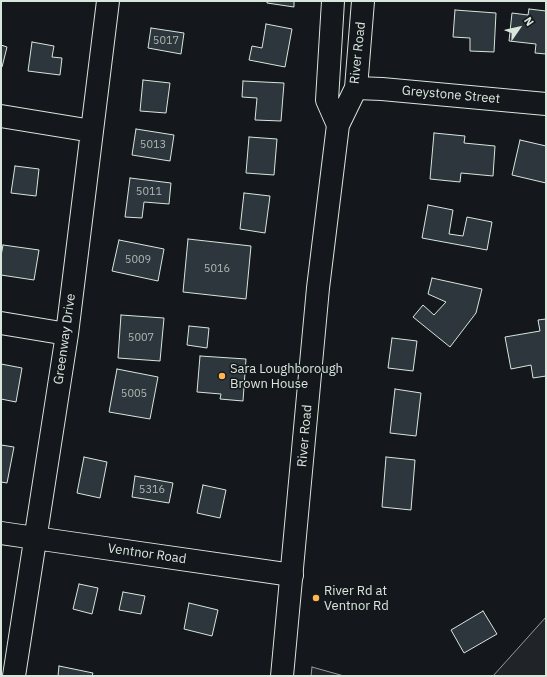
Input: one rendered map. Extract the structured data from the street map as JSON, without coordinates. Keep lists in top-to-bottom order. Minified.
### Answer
{"streets":{"street":["River Road","Greystone Street","Greenway Drive","Ventnor Road"]},"crossings":[["River Road","Greystone Street"],["River Road","Ventnor Road"],["Greenway Drive","Ventnor Road"]],"places":["Sara Loughborough Brown House","River Rd at Ventnor Rd"],"house_numbers":["5017","5013","5011","5009","5016","5007","5005","5316"],"north":"top right"}
